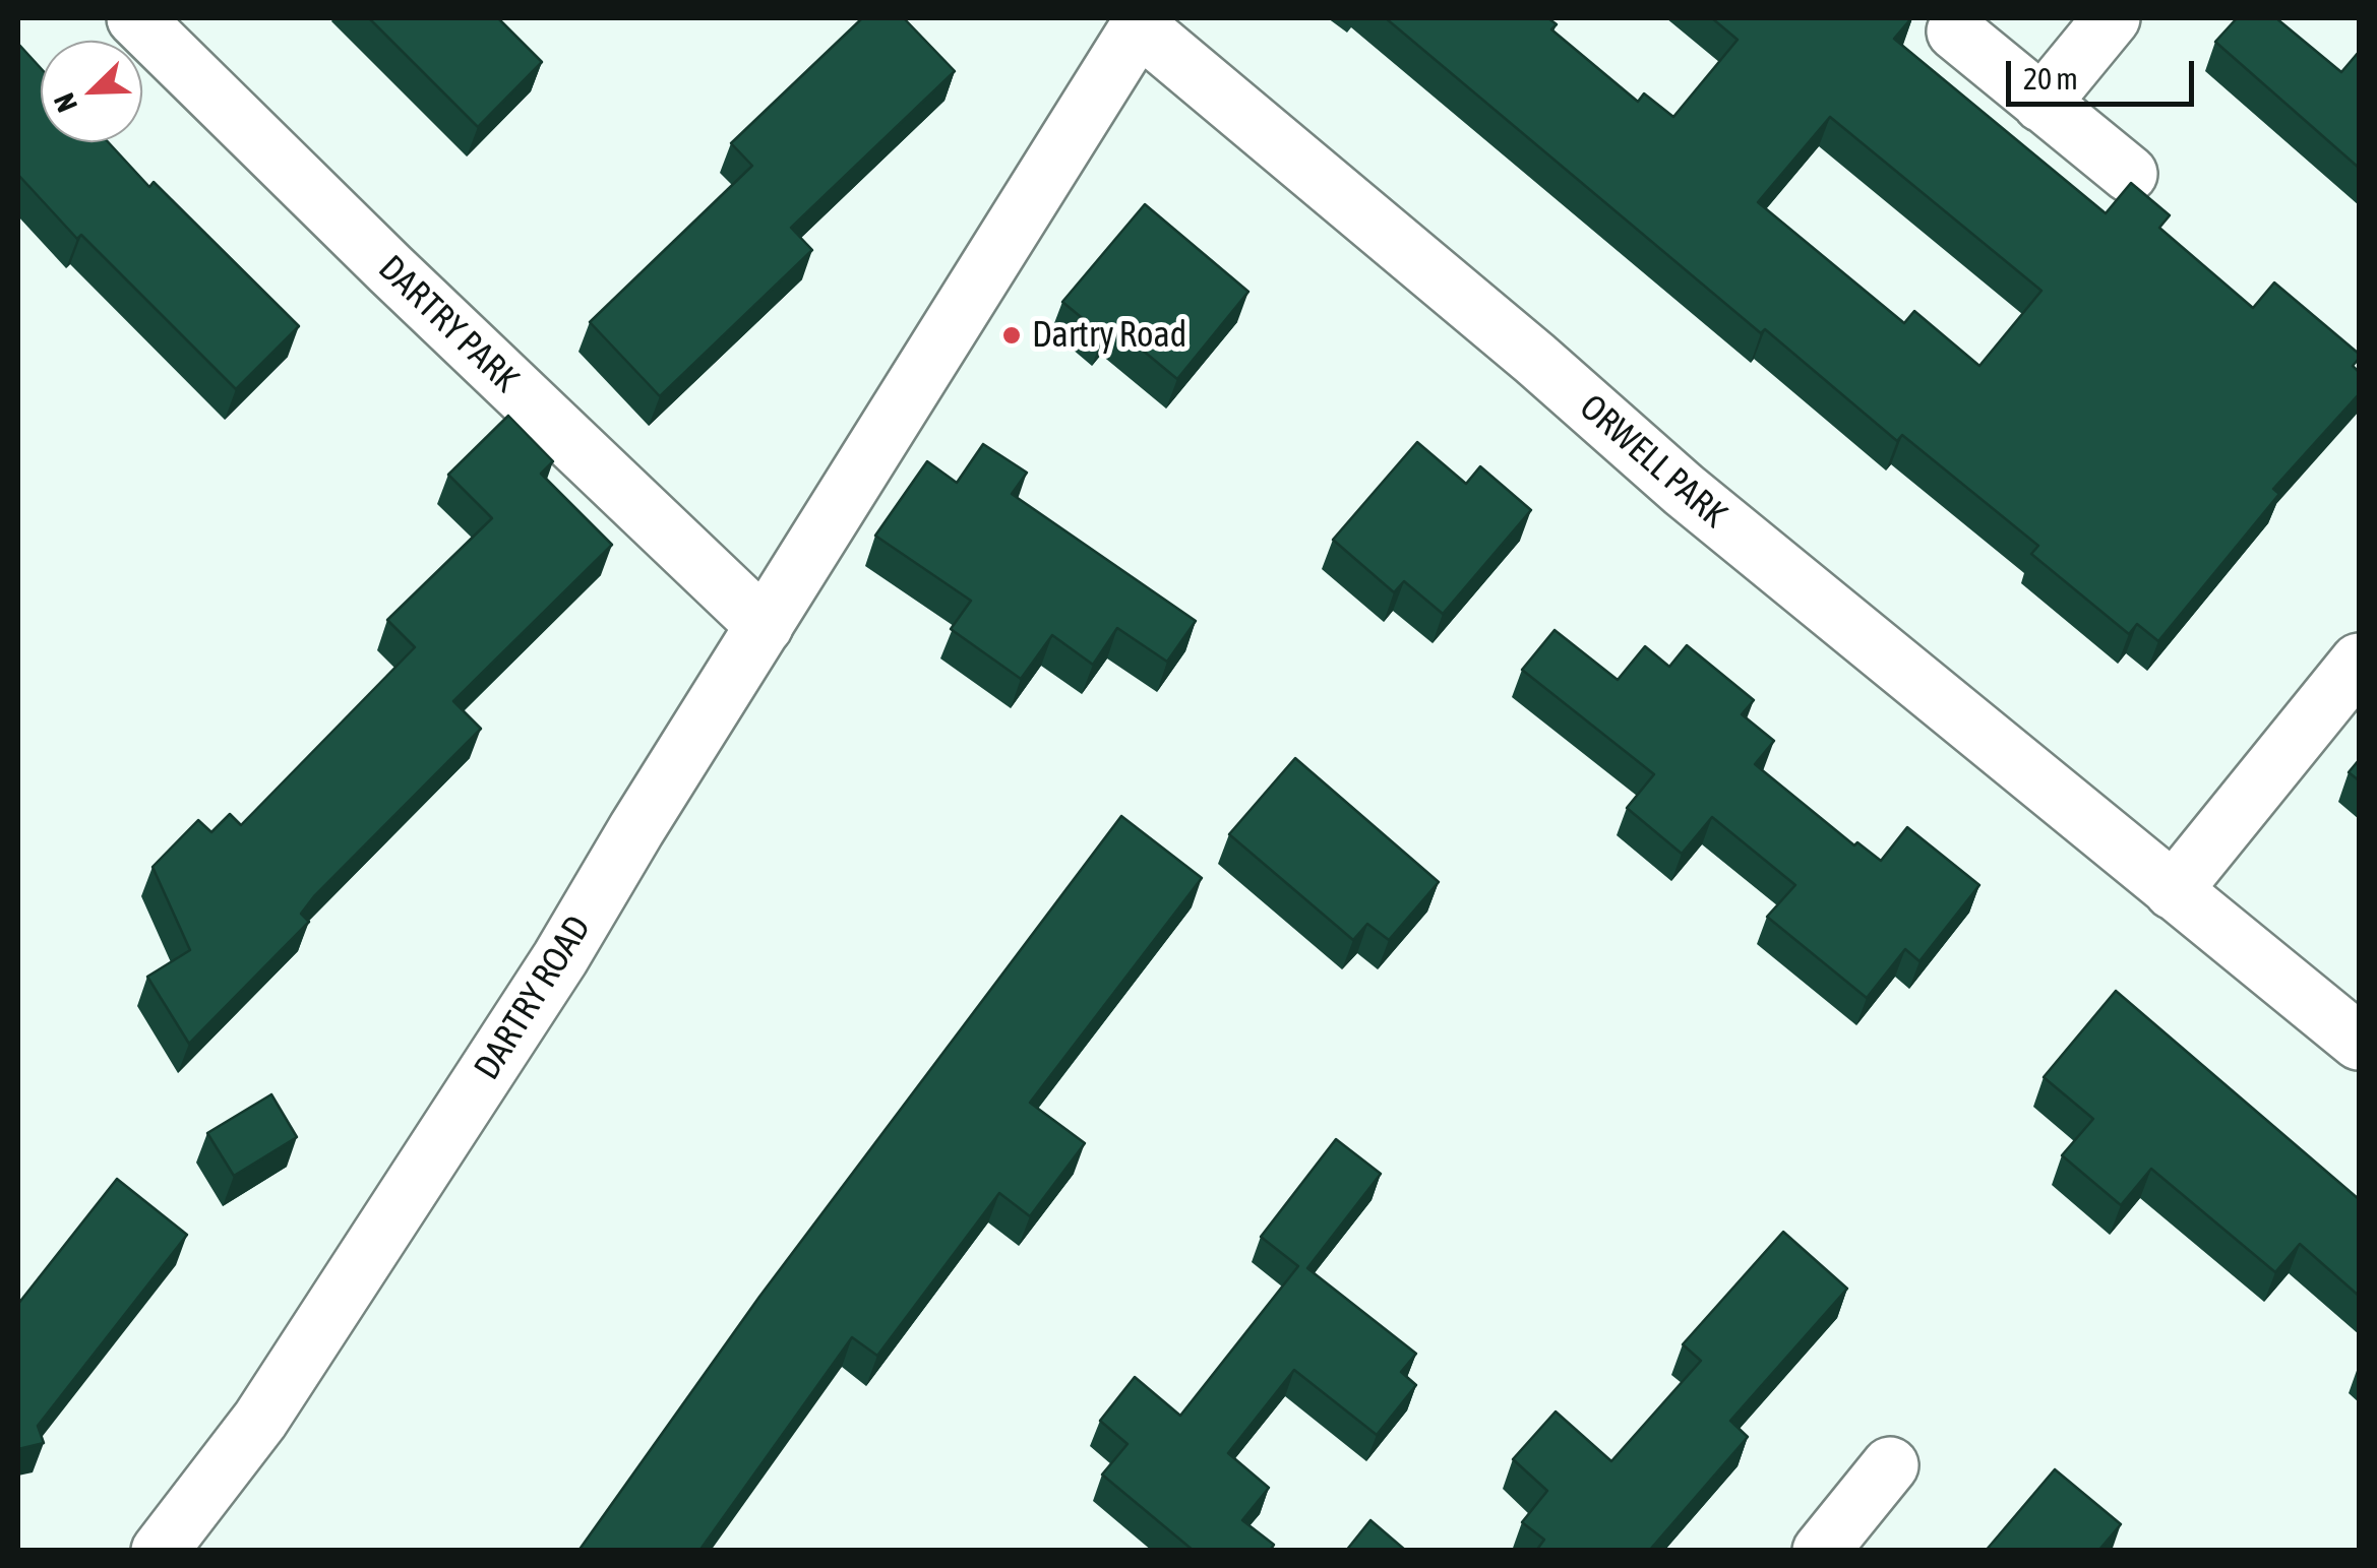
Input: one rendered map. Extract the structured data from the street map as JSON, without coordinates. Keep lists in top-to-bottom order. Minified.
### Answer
{"streets":{"street":["DARTRY PARK","ORWELL PARK","DARTRY ROAD"]},"crossings":[["DARTRY PARK","DARTRY ROAD"],["ORWELL PARK","DARTRY ROAD"]],"places":["Dartry Road"],"scale_bar":"20 m","north":"bottom left"}
